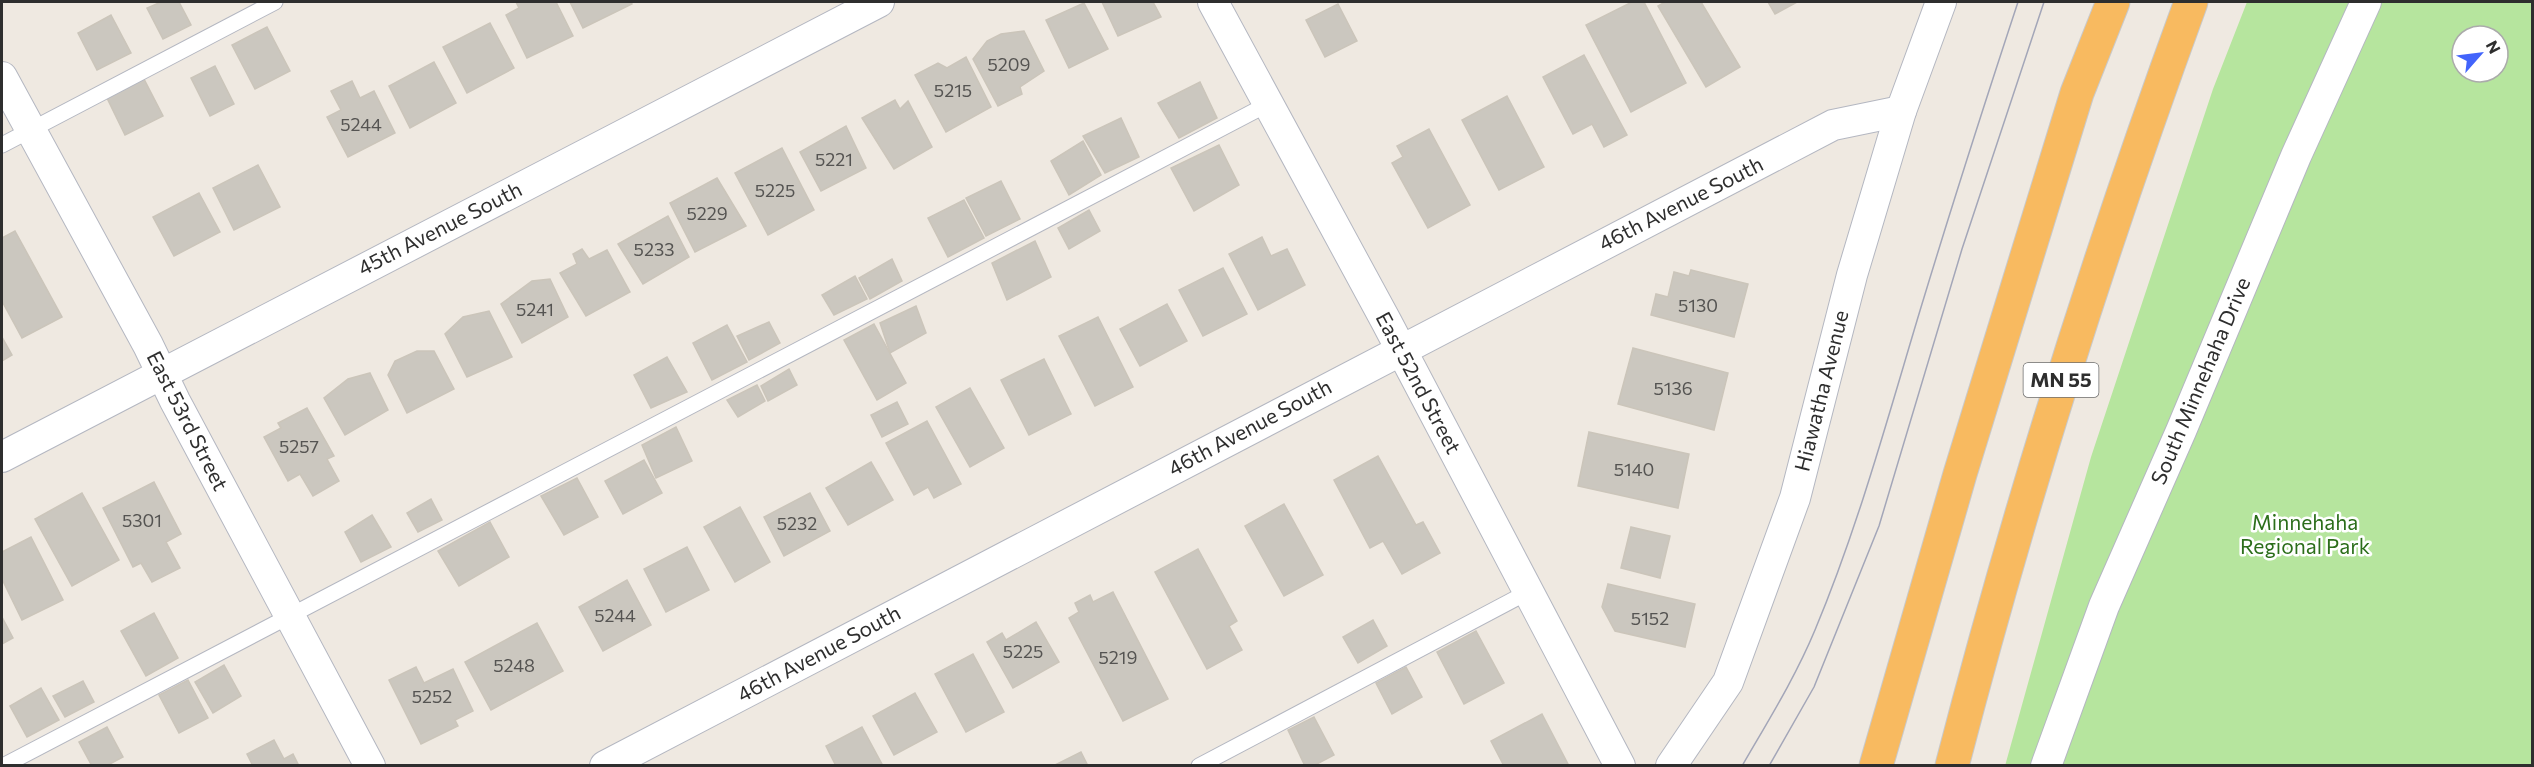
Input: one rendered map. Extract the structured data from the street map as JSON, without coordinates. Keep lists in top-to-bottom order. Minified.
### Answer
{"streets":{"highway":["MN 55"],"street":["46th Avenue South","45th Avenue South","South Minnehaha Drive","East 52nd Street","Hiawatha Avenue","East 53rd Street"]},"crossings":[["46th Avenue South","East 52nd Street"],["46th Avenue South","Hiawatha Avenue"],["45th Avenue South","East 53rd Street"]],"parks":["Minnehaha Regional Park"],"house_numbers":["5209","5215","5244","5221","5225","5229","5233","5130","5241","5136","5257","5140","5301","5232","5244","5152","5225","5219","5248","5252"],"north":"top right"}
